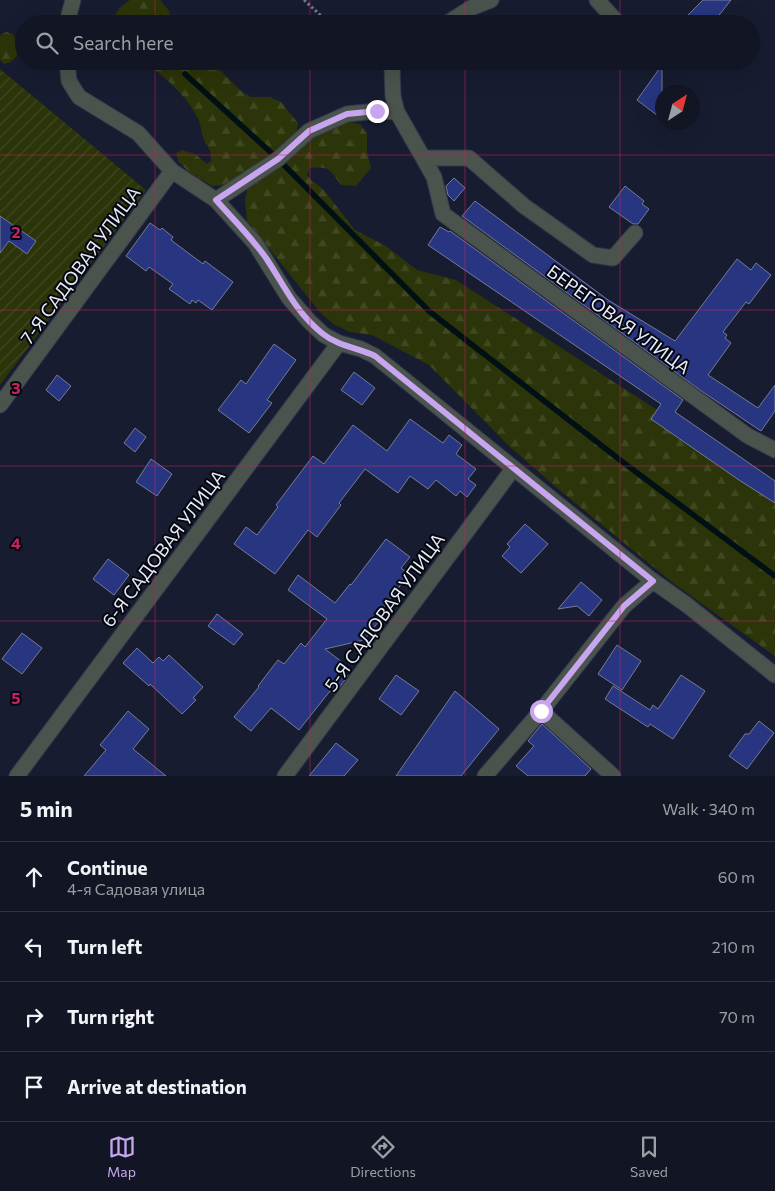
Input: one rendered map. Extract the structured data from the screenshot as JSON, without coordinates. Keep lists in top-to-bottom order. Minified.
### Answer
{"streets":{"street":["7-Я САДОВАЯ УЛИЦА","БЕРЕГОВАЯ УЛИЦА","6-Я САДОВАЯ УЛИЦА","5-Я САДОВАЯ УЛИЦА"]},"north":"top right","page":{"search":"Search here","heading":["5 min","Walk · 340 m"],"list":[["Continue","4-я Садовая улица","60 m"],["Turn left","210 m"],["Turn right","70 m"],"Arrive at destination"],"nav":["Map","Directions","Saved"]},"grid":{"rows":["2","3","4","5"]}}
